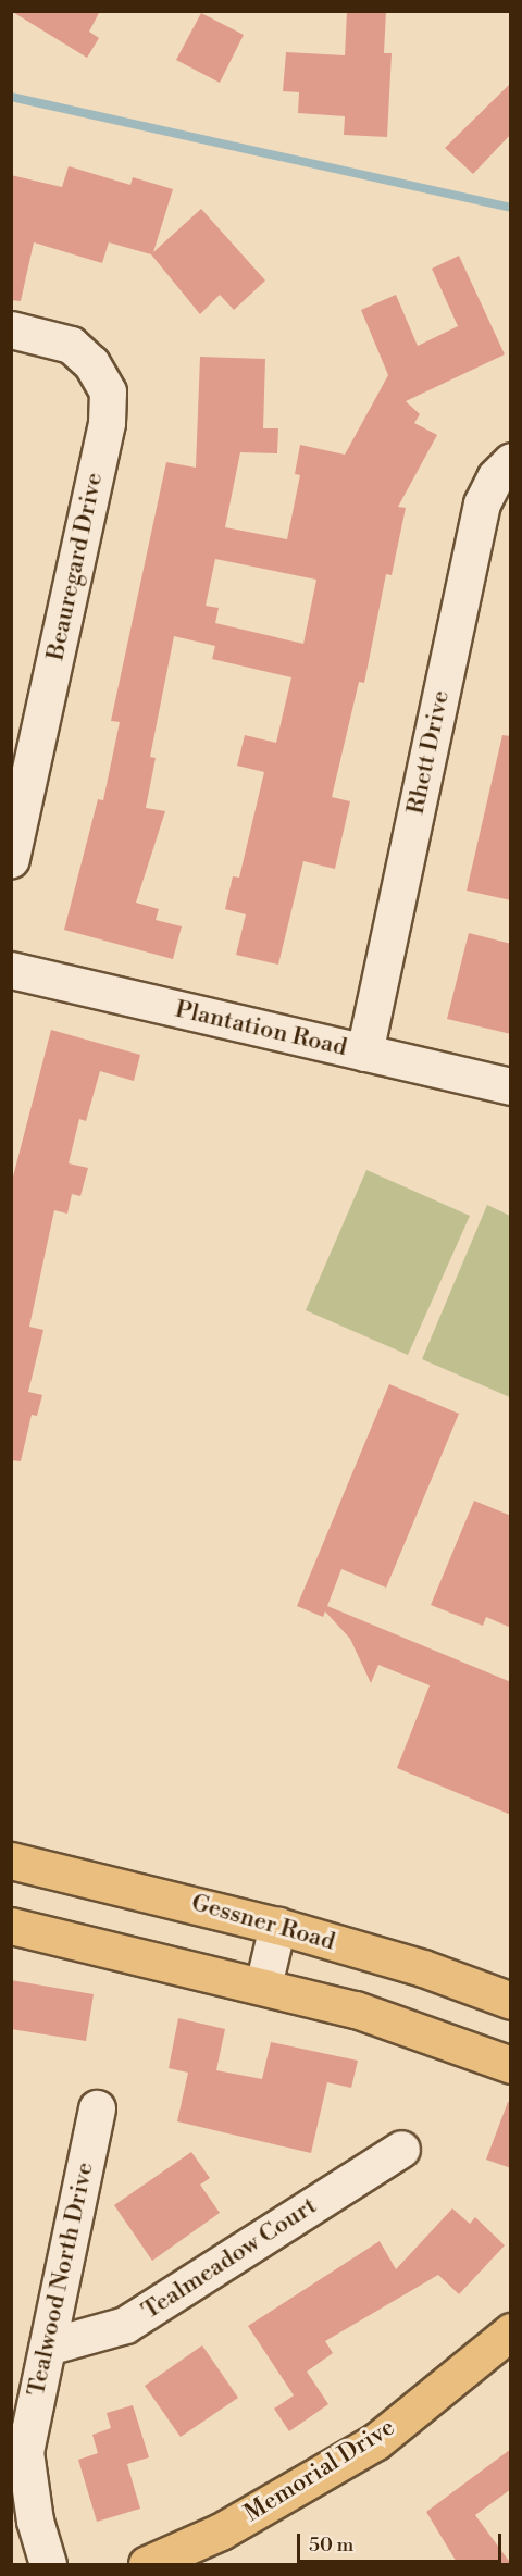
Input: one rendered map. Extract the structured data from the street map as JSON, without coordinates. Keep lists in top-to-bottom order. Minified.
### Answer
{"streets":{"main road":["Gessner Road","Memorial Drive"],"street":["Beauregard Drive","Rhett Drive","Plantation Road","Tealmeadow Court","Tealwood North Drive"]},"crossings":[["Rhett Drive","Plantation Road"],["Tealmeadow Court","Tealwood North Drive"]],"scale_bar":"50 m"}
